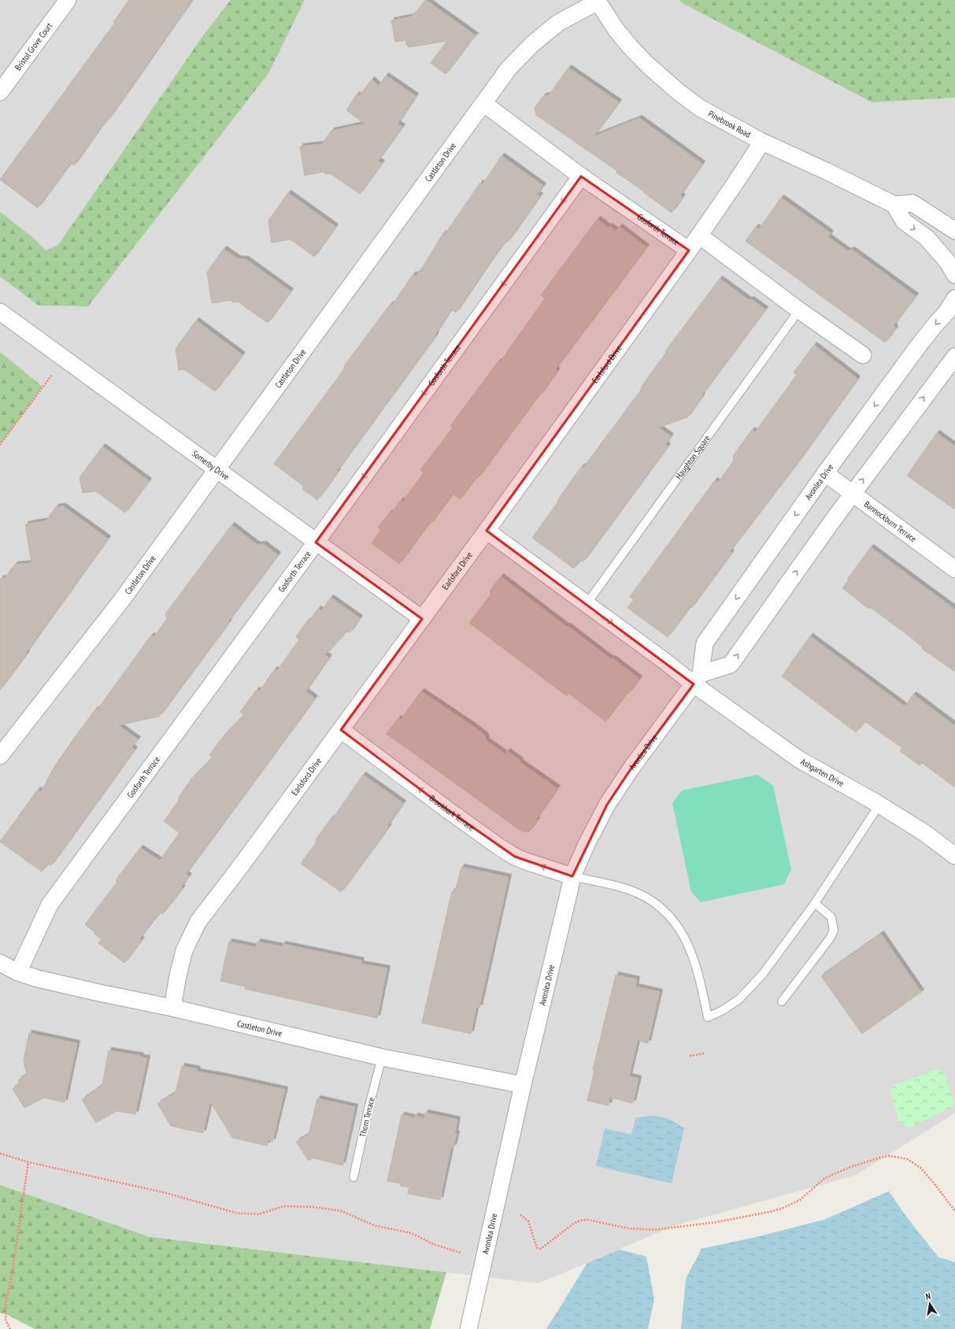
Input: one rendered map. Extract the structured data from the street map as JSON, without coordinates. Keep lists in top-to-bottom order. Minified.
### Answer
{"streets":{"street":["Bristol Grove Court","Pinebrook Road","Castleton Drive","Gosforth Terrace","Earlsford Drive","Somerby Drive","Avonlea Drive","Bannockburn Terrace","Ashgarten Drive","Brookbark Terrace"],"lane":["Haughton Square","Thorn Terrace"]},"crossings":[["Pinebrook Road","Castleton Drive"],["Pinebrook Road","Earlsford Drive"],["Castleton Drive","Gosforth Terrace"],["Castleton Drive","Earlsford Drive"],["Castleton Drive","Somerby Drive"],["Castleton Drive","Avonlea Drive"],["Castleton Drive","Thorn Terrace"],["Gosforth Terrace","Earlsford Drive"],["Gosforth Terrace","Somerby Drive"],["Earlsford Drive","Somerby Drive"],["Earlsford Drive","Brookbark Terrace"],["Avonlea Drive","Bannockburn Terrace"],["Avonlea Drive","Ashgarten Drive"],["Avonlea Drive","Brookbark Terrace"]],"one_way":["Gosforth Terrace","Brookbark Terrace"],"north":"top"}
